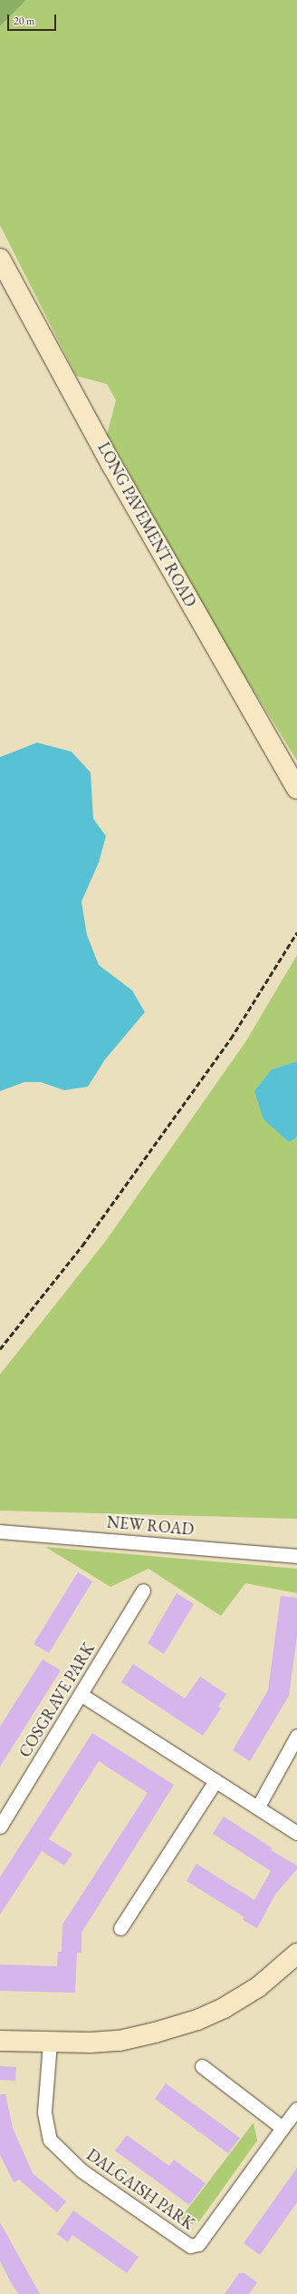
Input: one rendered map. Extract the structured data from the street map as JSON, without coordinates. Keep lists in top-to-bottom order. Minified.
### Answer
{"streets":{"main road":["LONG PAVEMENT ROAD"],"street":["NEW ROAD","COSGRAVE PARK","DALGAISH PARK"]},"scale_bar":"20 m"}
